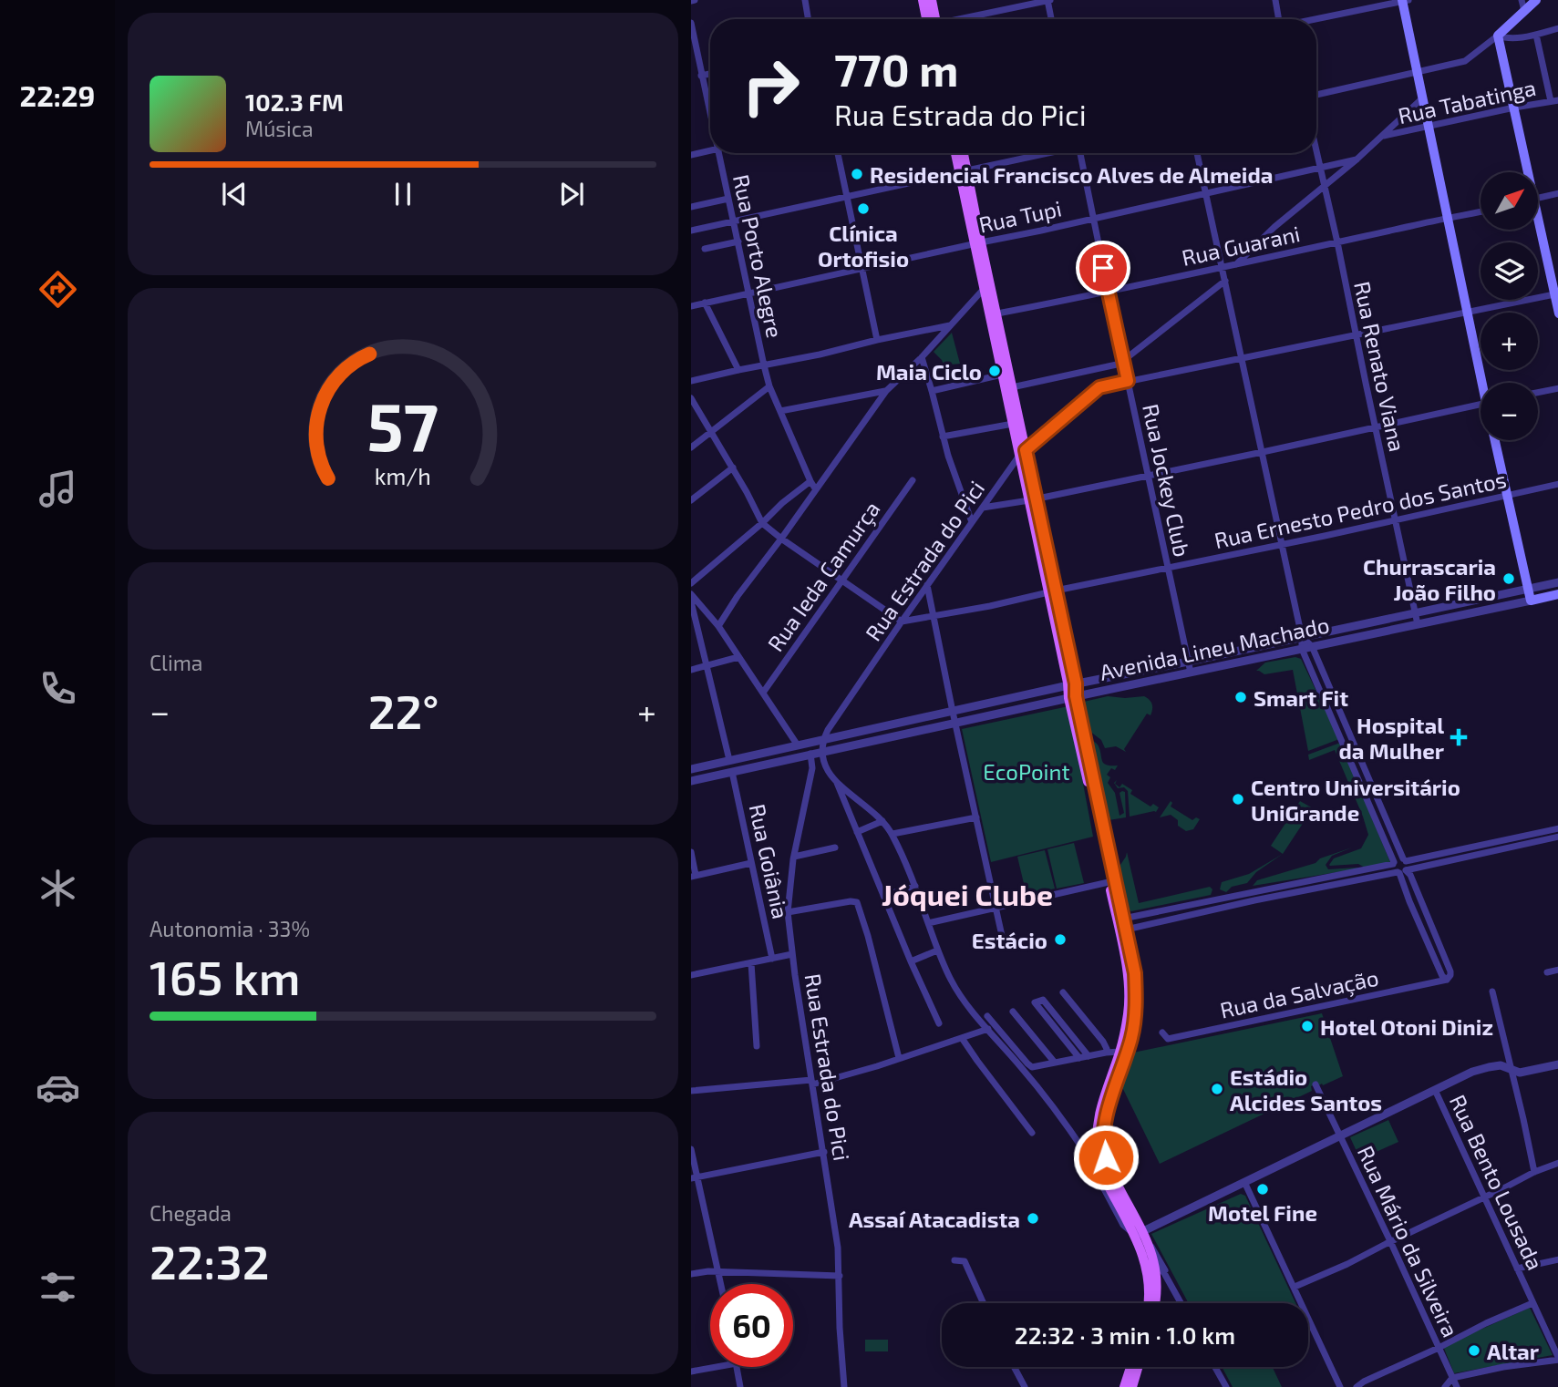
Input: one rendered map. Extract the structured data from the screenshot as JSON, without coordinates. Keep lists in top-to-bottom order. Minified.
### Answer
{"streets":{"main road":["Avenida Lineu Machado"],"street":["Rua Tabatinga","Rua Tupi","Rua Guarani","Rua Porto Alegre","Rua Renato Viana","Rua Jockey Club","Rua Ernesto Pedro dos Santos","Rua Estrada do Pici","Rua Ieda Camurça","Rua Goiânia","Rua da Salvação","Rua Bento Lousada","Rua Mário da Silveira"]},"crossings":[["Rua Tupi","Rua Porto Alegre"],["Rua Tupi","Rua Renato Viana"],["Rua Tupi","Rua Jockey Club"],["Rua Guarani","Rua Renato Viana"],["Rua Guarani","Rua Jockey Club"],["Rua Renato Viana","Rua Ernesto Pedro dos Santos"],["Rua Renato Viana","Rua Estrada do Pici"],["Rua Renato Viana","Avenida Lineu Machado"],["Rua Jockey Club","Rua Ernesto Pedro dos Santos"],["Rua Jockey Club","Rua Estrada do Pici"],["Rua Jockey Club","Avenida Lineu Machado"],["Rua Ernesto Pedro dos Santos","Rua Estrada do Pici"],["Rua Estrada do Pici","Avenida Lineu Machado"],["Avenida Lineu Machado","Rua Goiânia"]],"districts":["Jóquei Clube"],"parks":["EcoPoint"],"places":{"other":["Residencial Francisco Alves de Almeida","Clínica Ortofisio","Maia Ciclo","Churrascaria João Filho","Smart Fit","Centro Universitário UniGrande","Estácio","Hotel Otoni Diniz","Estádio Alcides Santos","Motel Fine","Assaí Atacadista","Altar"],"health":["Hospital da Mulher"]},"north":"top right","page":{"tabs":"22:29","turn":["770 m","Rua Estrada do Pici"],"song":["102.3 FM","Música"],"map_buttons":["+","−"],"tile":["Clima",["Autonomia · 33%","165 km"],["Chegada","22:32"]],"heat":["−","22°","+"],"limit":"60","trip":"22:32 · 3 min · 1.0 km","gauge":["57","km/h"]}}
